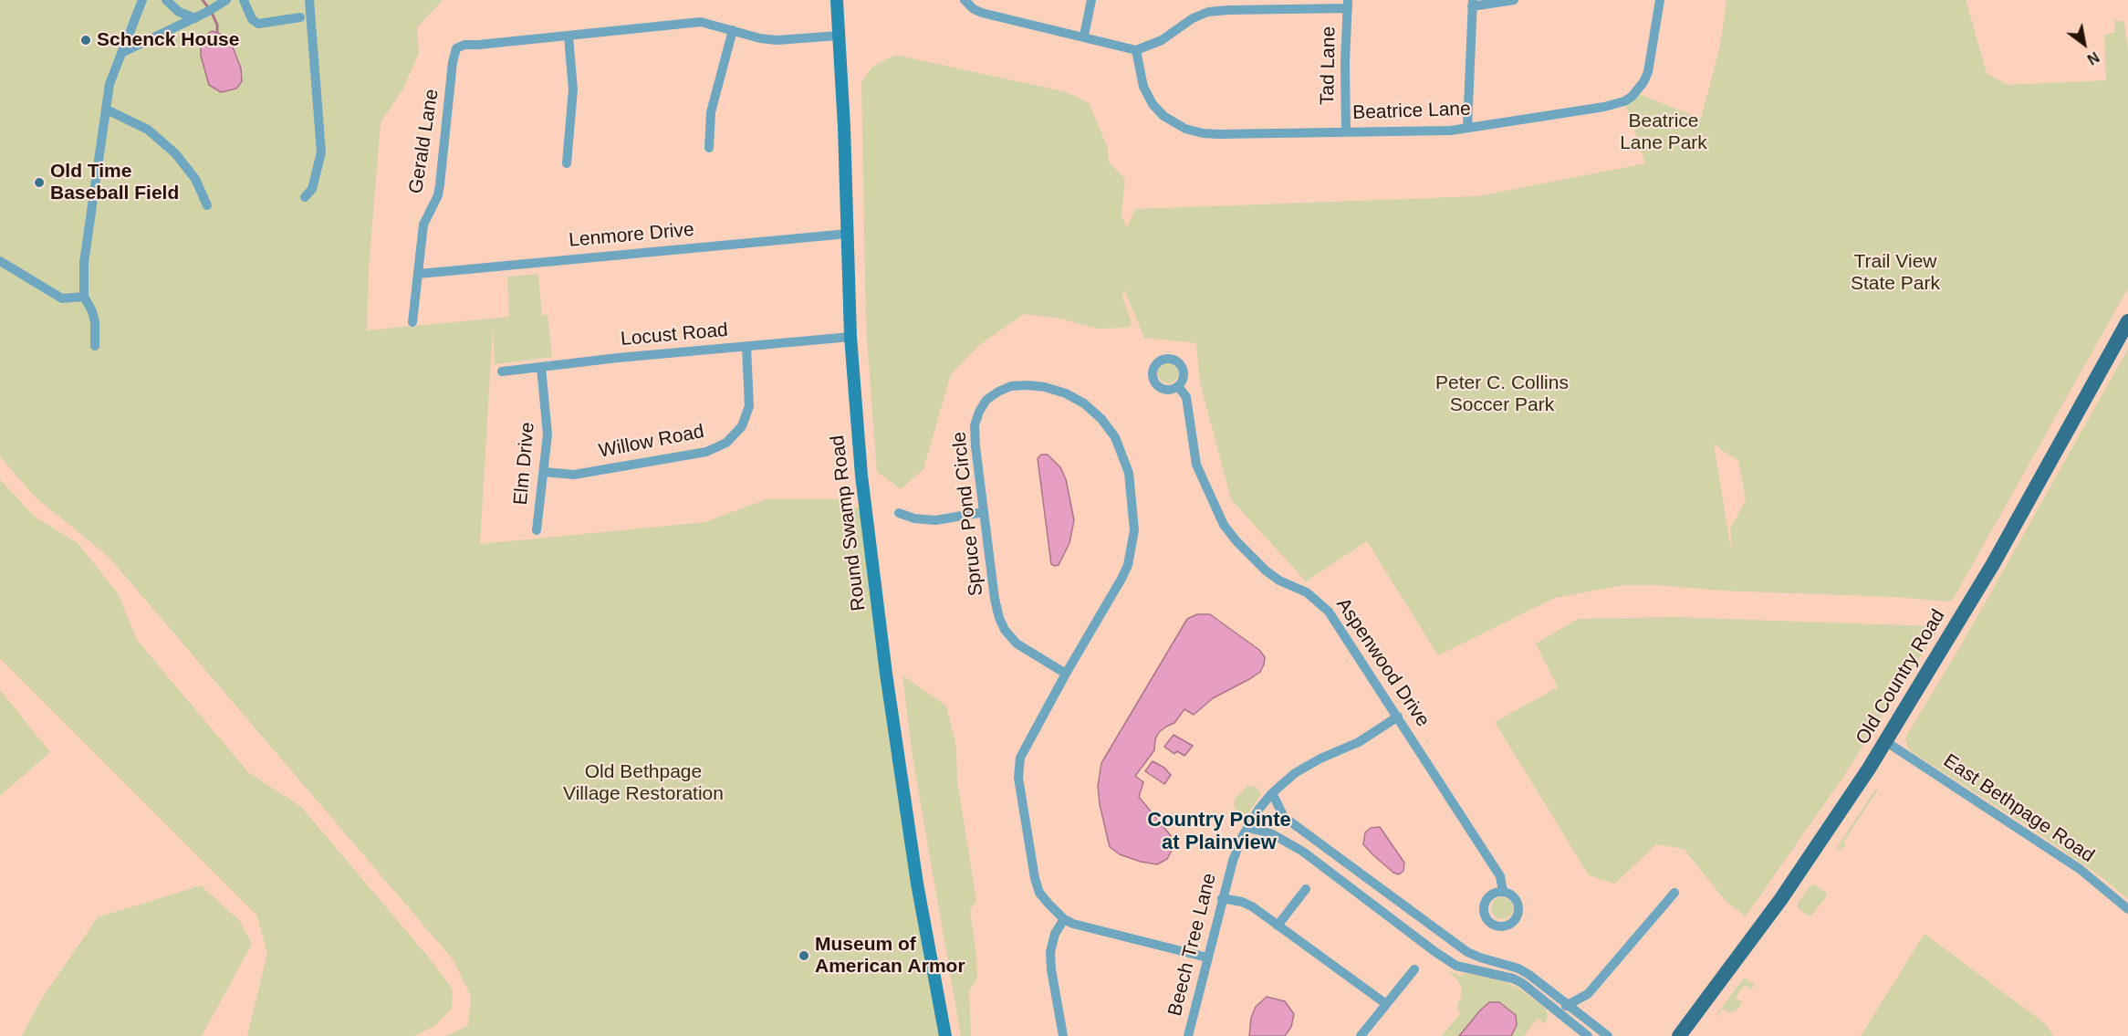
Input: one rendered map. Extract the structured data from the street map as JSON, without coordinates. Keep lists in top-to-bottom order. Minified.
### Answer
{"streets":{"main road":["Round Swamp Road","Old Country Road"],"street":["Tad Lane","Beatrice Lane","Gerald Lane","Lenmore Drive","Locust Road","Willow Road","Elm Drive","Spruce Pond Circle","Aspenwood Drive","East Bethpage Road","Beech Tree Lane"]},"crossings":[["Tad Lane","Beatrice Lane"],["Gerald Lane","Lenmore Drive"],["Lenmore Drive","Round Swamp Road"],["Locust Road","Willow Road"],["Locust Road","Elm Drive"],["Locust Road","Round Swamp Road"],["Willow Road","Elm Drive"],["Spruce Pond Circle","Beech Tree Lane"],["Aspenwood Drive","Beech Tree Lane"],["Old Country Road","East Bethpage Road"]],"districts":["Country Pointe at Plainview"],"parks":["Beatrice Lane Park","Trail View State Park","Peter C. Collins Soccer Park","Old Bethpage Village Restoration"],"places":["Schenck House","Old Time Baseball Field","Museum of American Armor"],"north":"bottom right"}
